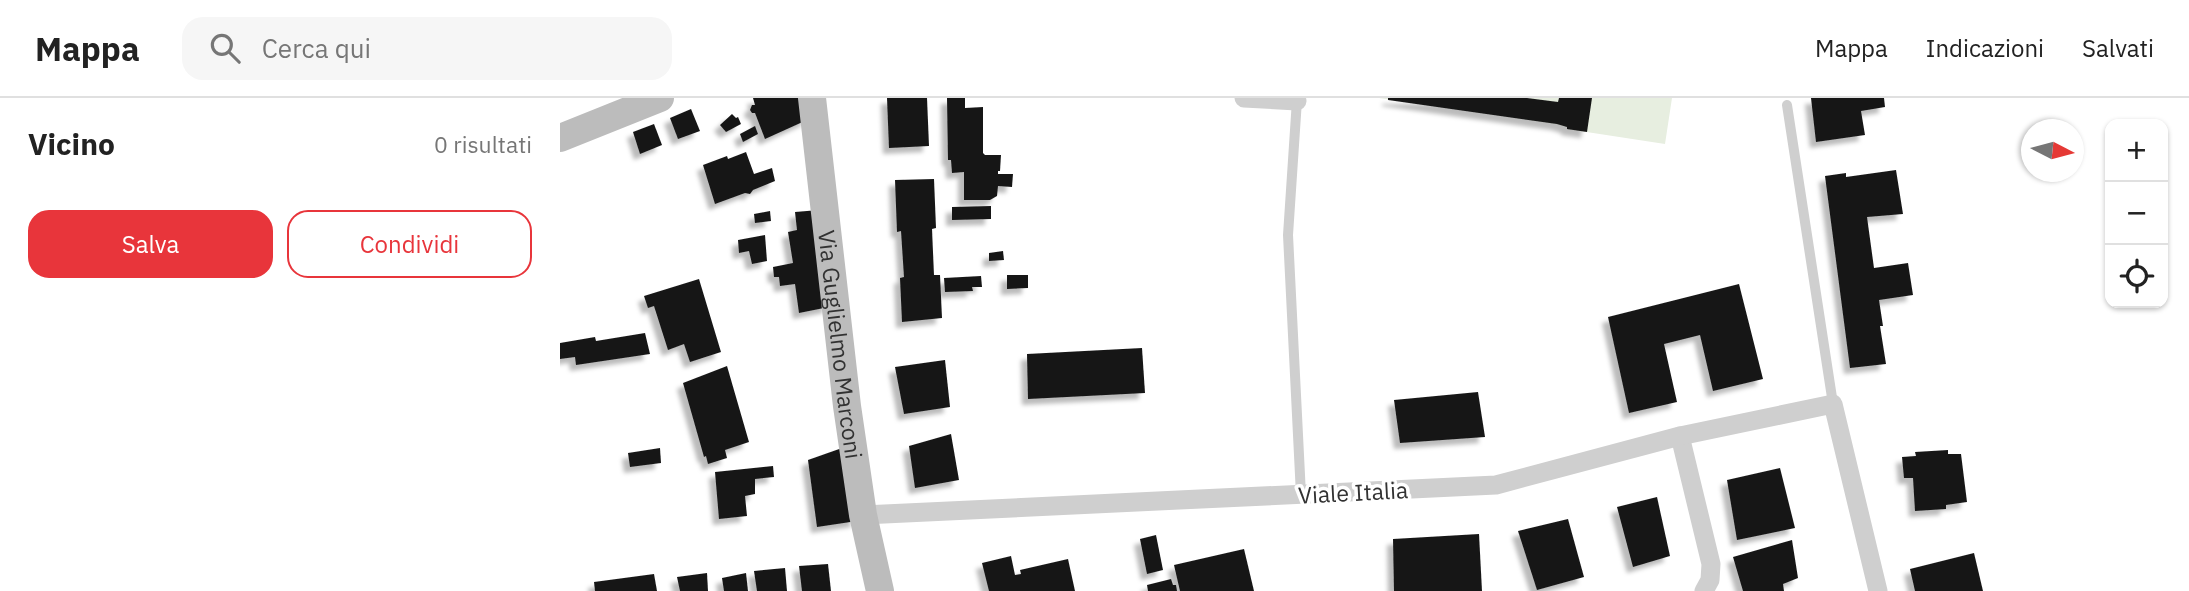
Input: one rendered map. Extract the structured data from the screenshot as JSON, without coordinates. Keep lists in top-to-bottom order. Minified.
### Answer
{"streets":{"street":["Via Guglielmo Marconi","Viale Italia"]},"crossings":[["Via Guglielmo Marconi","Viale Italia"]],"north":"right","page":{"header":"Mappa","search":"Cerca qui","nav":["Mappa","Indicazioni","Salvati"],"heading":["Vicino","0 risultati"],"map_buttons":["+","−"],"buttons":["Salva","Condividi"]}}
